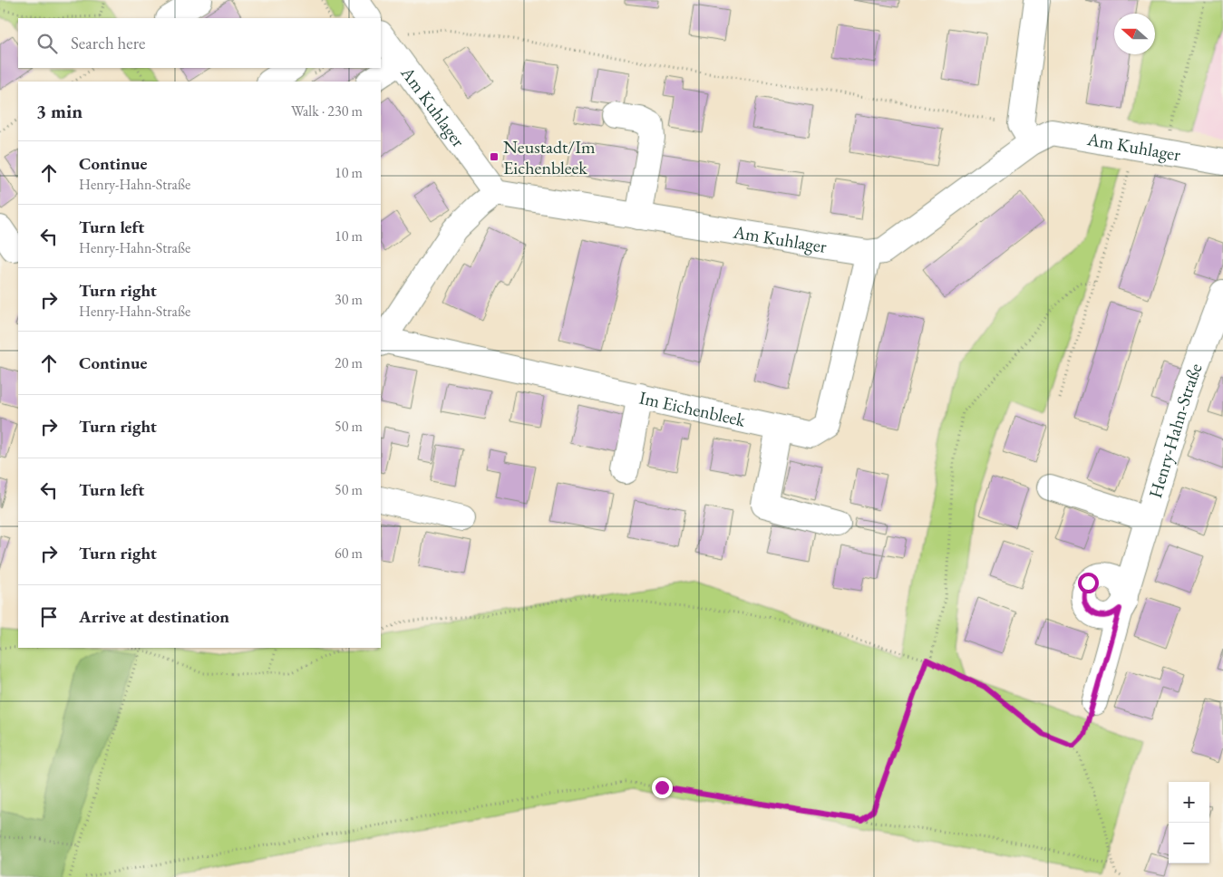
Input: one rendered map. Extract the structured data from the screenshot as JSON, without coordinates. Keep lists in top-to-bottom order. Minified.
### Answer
{"streets":{"street":["Am Kuhlager","Im Eichenbleek","Henry-Hahn-Straße"]},"crossings":[["Am Kuhlager","Im Eichenbleek"]],"places":{"transit":["Neustadt/Im Eichenbleek"]},"north":"left","page":{"search":"Search here","heading":["3 min","Walk · 230 m"],"list":[["Continue","Henry-Hahn-Straße","10 m"],["Turn left","Henry-Hahn-Straße","10 m"],["Turn right","Henry-Hahn-Straße","30 m"],["Continue","20 m"],["Turn right","50 m"],["Turn left","50 m"],["Turn right","60 m"],"Arrive at destination"],"map_buttons":["+","−"]}}
